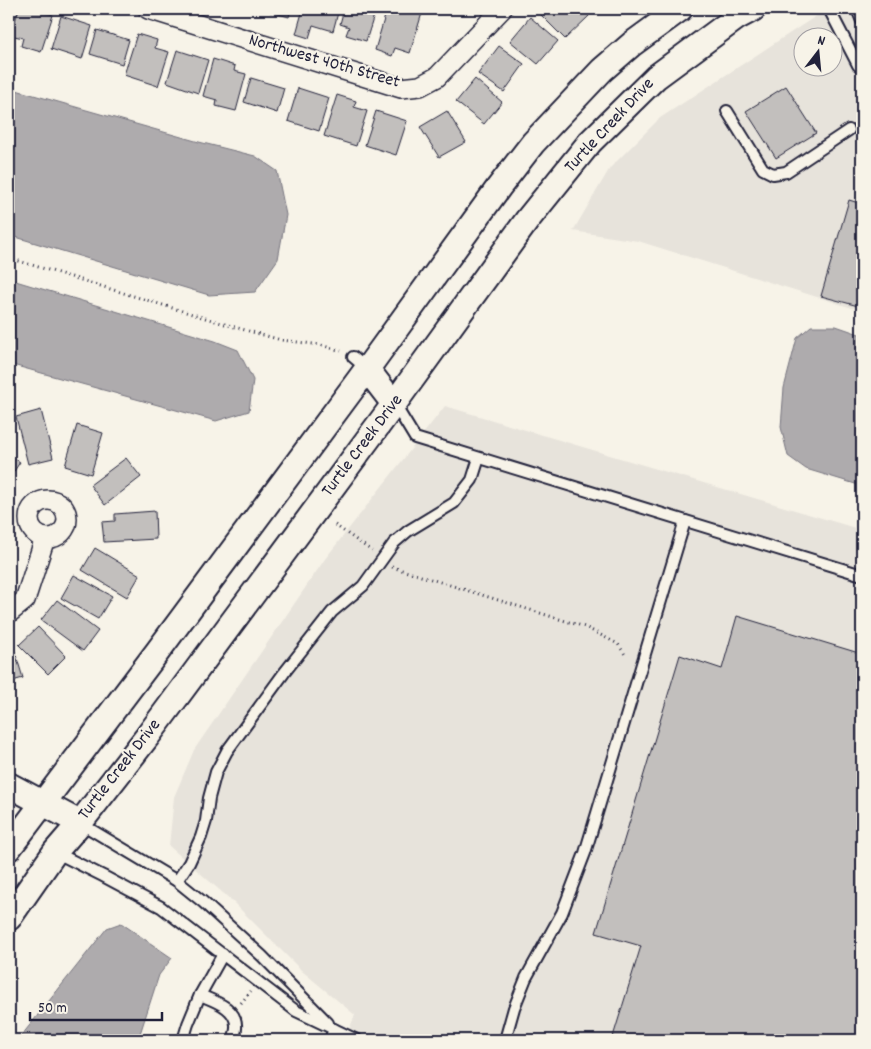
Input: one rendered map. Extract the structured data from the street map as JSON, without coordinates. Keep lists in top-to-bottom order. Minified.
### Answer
{"streets":{"street":["Northwest 40th Street","Turtle Creek Drive"]},"scale_bar":"50 m","north":"top"}
